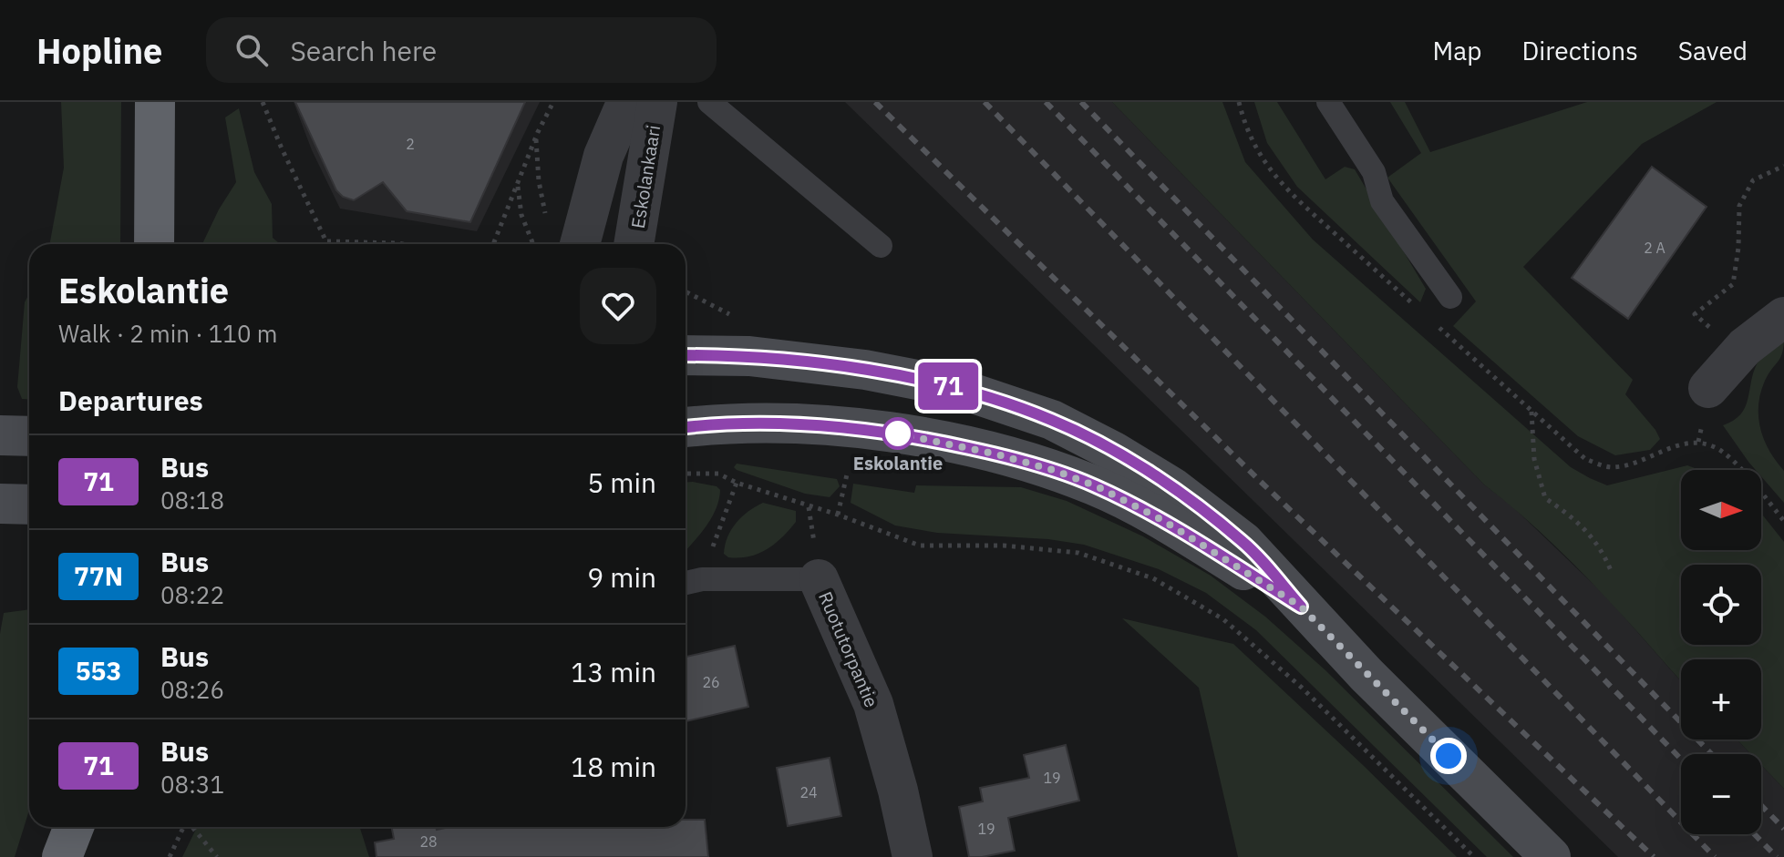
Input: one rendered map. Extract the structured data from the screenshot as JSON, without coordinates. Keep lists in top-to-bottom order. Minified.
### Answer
{"streets":{"street":["Eskolankaari","Ruotutorpantie"]},"places":["Eskolantie"],"lines":["bus line 71"],"house_numbers":["2","2 A","26","19","24","19","28"],"north":"right","page":{"header":"Hopline","search":"Search here","nav":["Map","Directions","Saved"],"on_map":"71","heading":[["Eskolantie","Walk · 2 min · 110 m"],"Departures"],"list":[{"mark":"71","name":"Bus","note":"08:18","value":"5 min"},{"mark":"77N","name":"Bus","note":"08:22","value":"9 min"},{"mark":"553","name":"Bus","note":"08:26","value":"13 min"},{"mark":"71","name":"Bus","note":"08:31","value":"18 min"}],"map_buttons":["+","−"]}}
